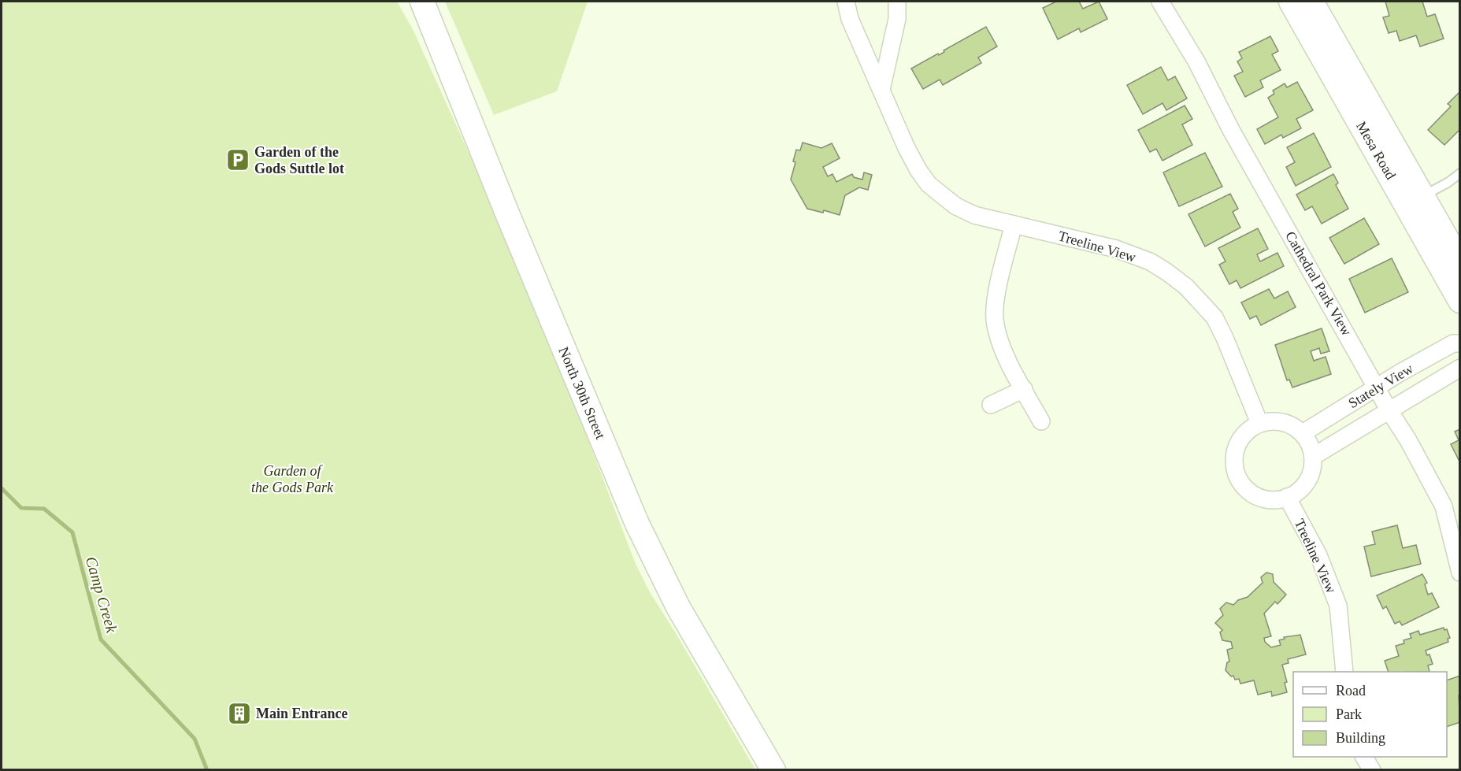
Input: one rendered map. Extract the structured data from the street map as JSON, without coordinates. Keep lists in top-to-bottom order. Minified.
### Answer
{"streets":{"main road":["Mesa Road","North 30th Street"],"street":["Treeline View","Cathedral Park View","Stately View"]},"crossings":[["Treeline View","Stately View"],["Cathedral Park View","Stately View"]],"water":["Camp Creek"],"parks":["Garden of the Gods Park"],"places":{"parking":["Garden of the Gods Suttle lot"],"building":["Main Entrance"]},"legend":["Road","Park","Building"]}
